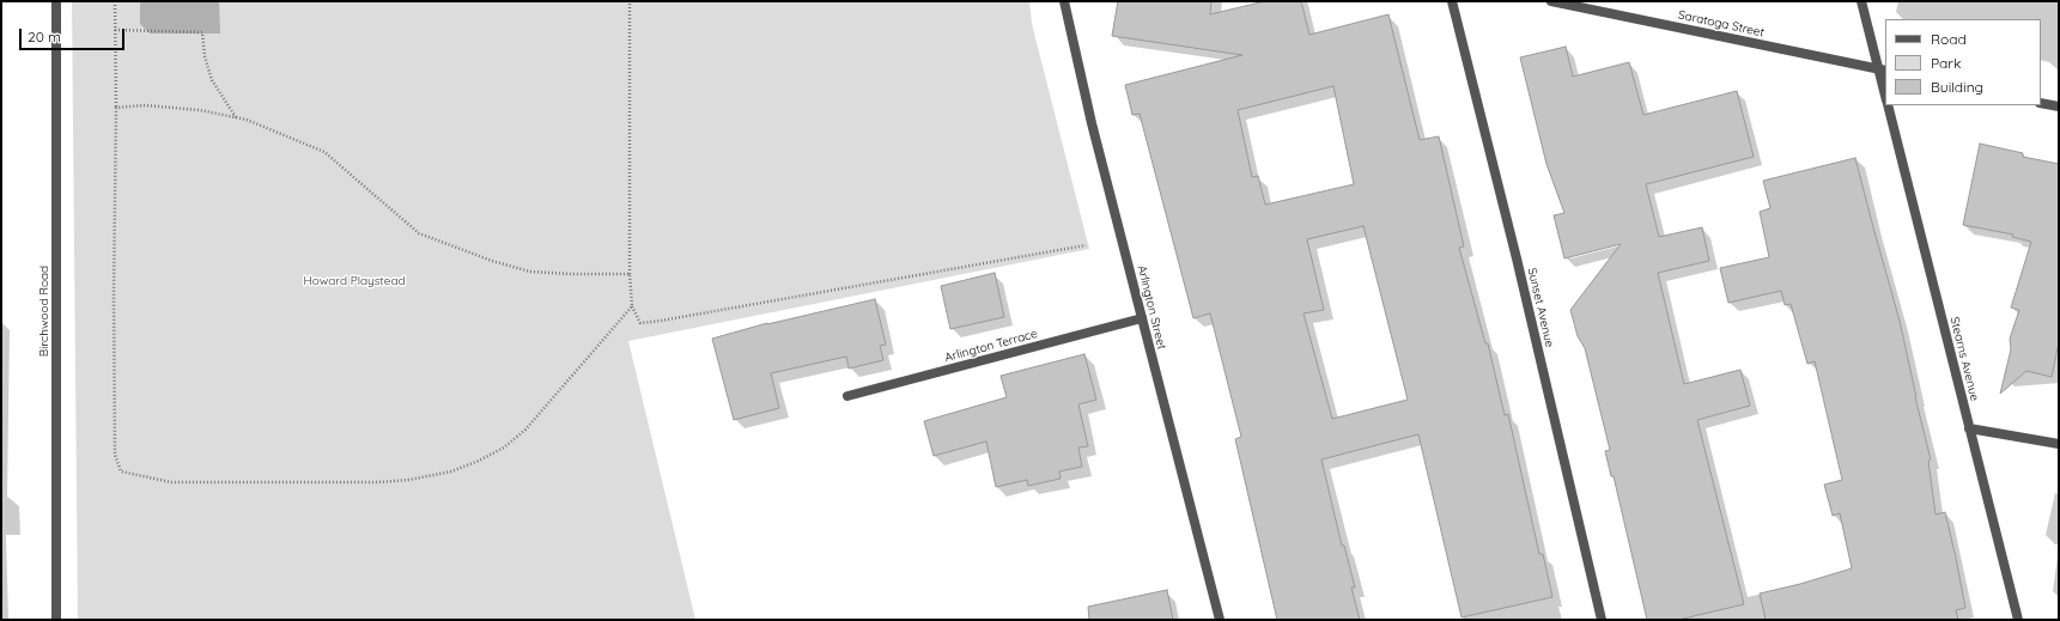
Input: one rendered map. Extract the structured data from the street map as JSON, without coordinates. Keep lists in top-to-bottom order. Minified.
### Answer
{"streets":{"street":["Saratoga Street","Arlington Street","Sunset Avenue","Birchwood Road","Arlington Terrace","Stearns Avenue"]},"crossings":[["Arlington Street","Arlington Terrace"]],"parks":["Howard Playstead"],"legend":["Road","Park","Building"],"scale_bar":"20 m"}
